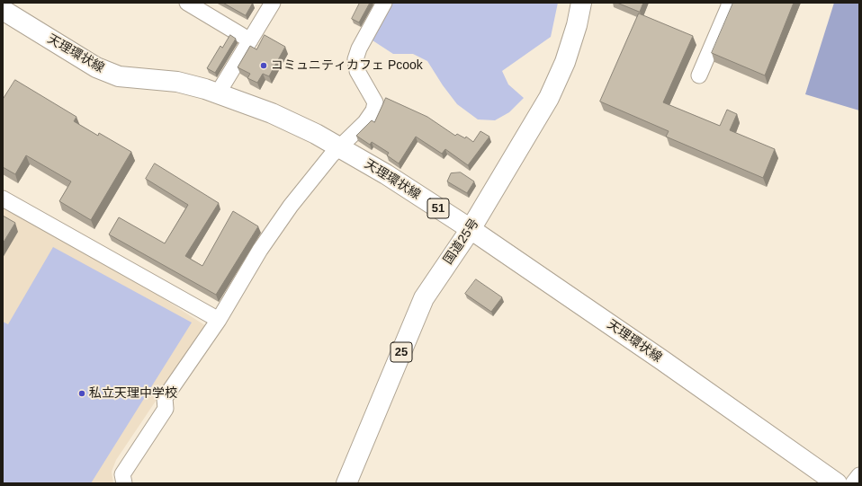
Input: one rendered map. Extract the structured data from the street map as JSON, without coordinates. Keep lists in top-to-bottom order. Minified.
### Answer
{"streets":{"main road":["天理環状線","51","国道25号","25"]},"crossings":[["天理環状線","国道25号"]],"places":["コミュニティカフェ Pcook","私立天理中学校"]}
